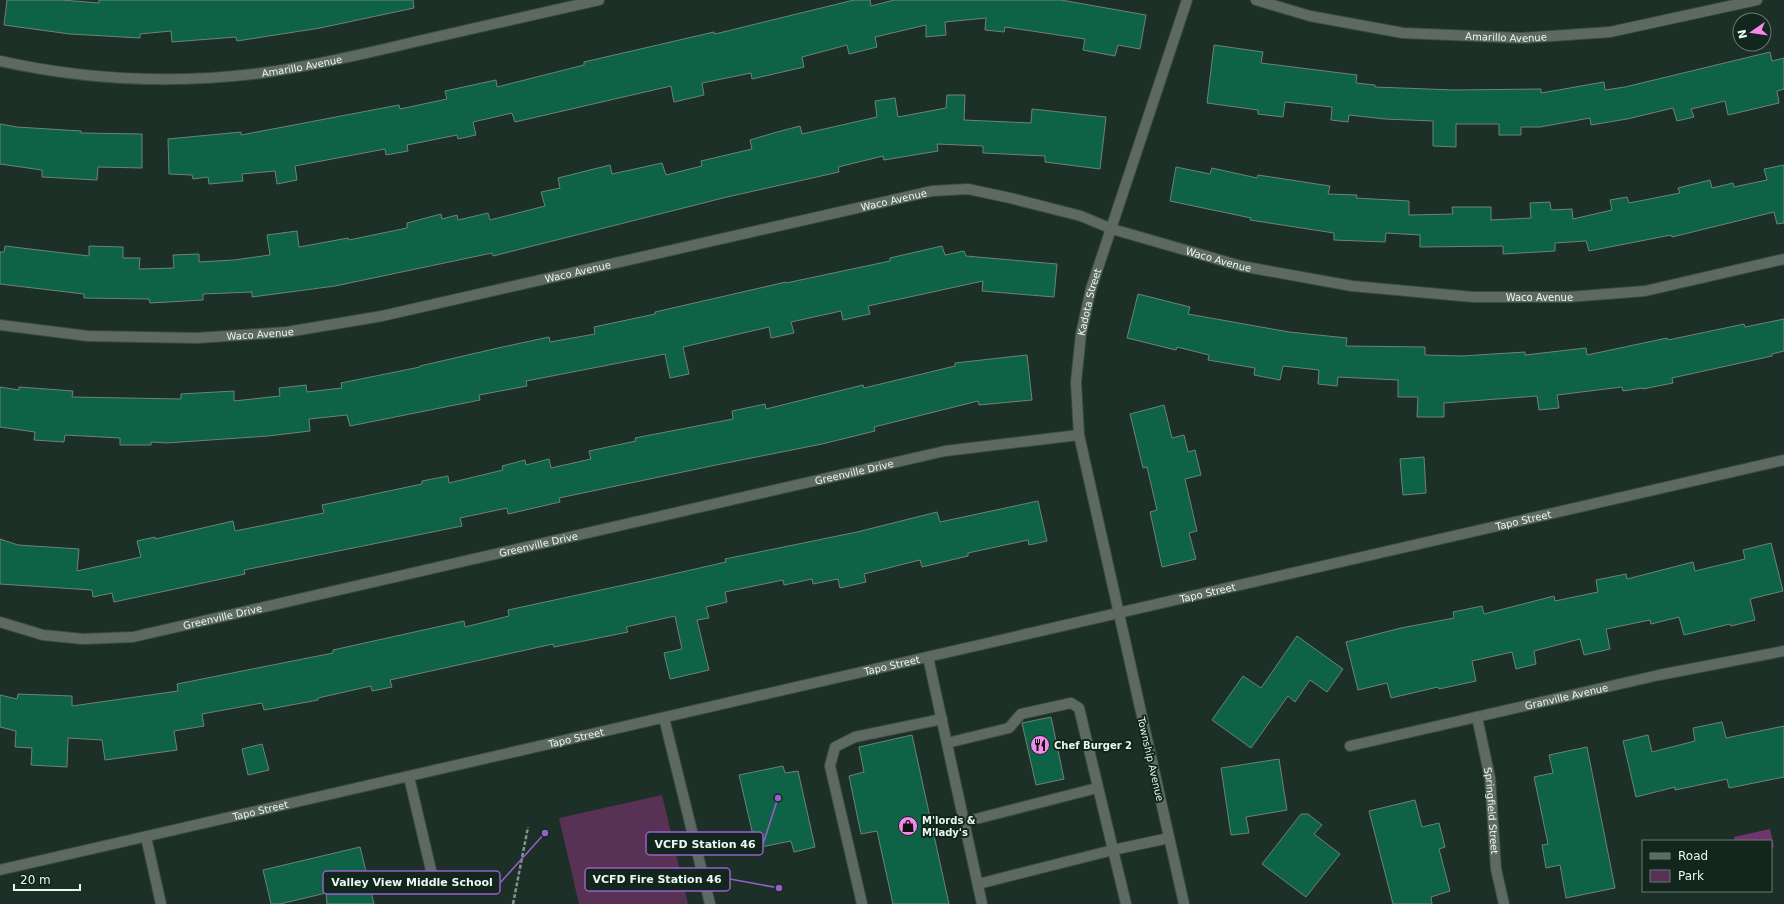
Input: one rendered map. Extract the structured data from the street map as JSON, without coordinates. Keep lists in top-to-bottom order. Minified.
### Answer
{"streets":{"street":["Amarillo Avenue","Waco Avenue","Kadota Street","Greenville Drive","Tapo Street","Granville Avenue","Township Avenue","Springfield Street"]},"crossings":[["Waco Avenue","Kadota Street"],["Kadota Street","Greenville Drive"],["Kadota Street","Tapo Street"],["Kadota Street","Township Avenue"],["Tapo Street","Township Avenue"],["Granville Avenue","Springfield Street"]],"places":{"restaurant":["Chef Burger 2"],"other":["VCFD Station 46","Valley View Middle School","VCFD Fire Station 46"],"shop":["M'lords & M'lady's"]},"legend":["Road","Park"],"scale_bar":"20 m","north":"left"}
